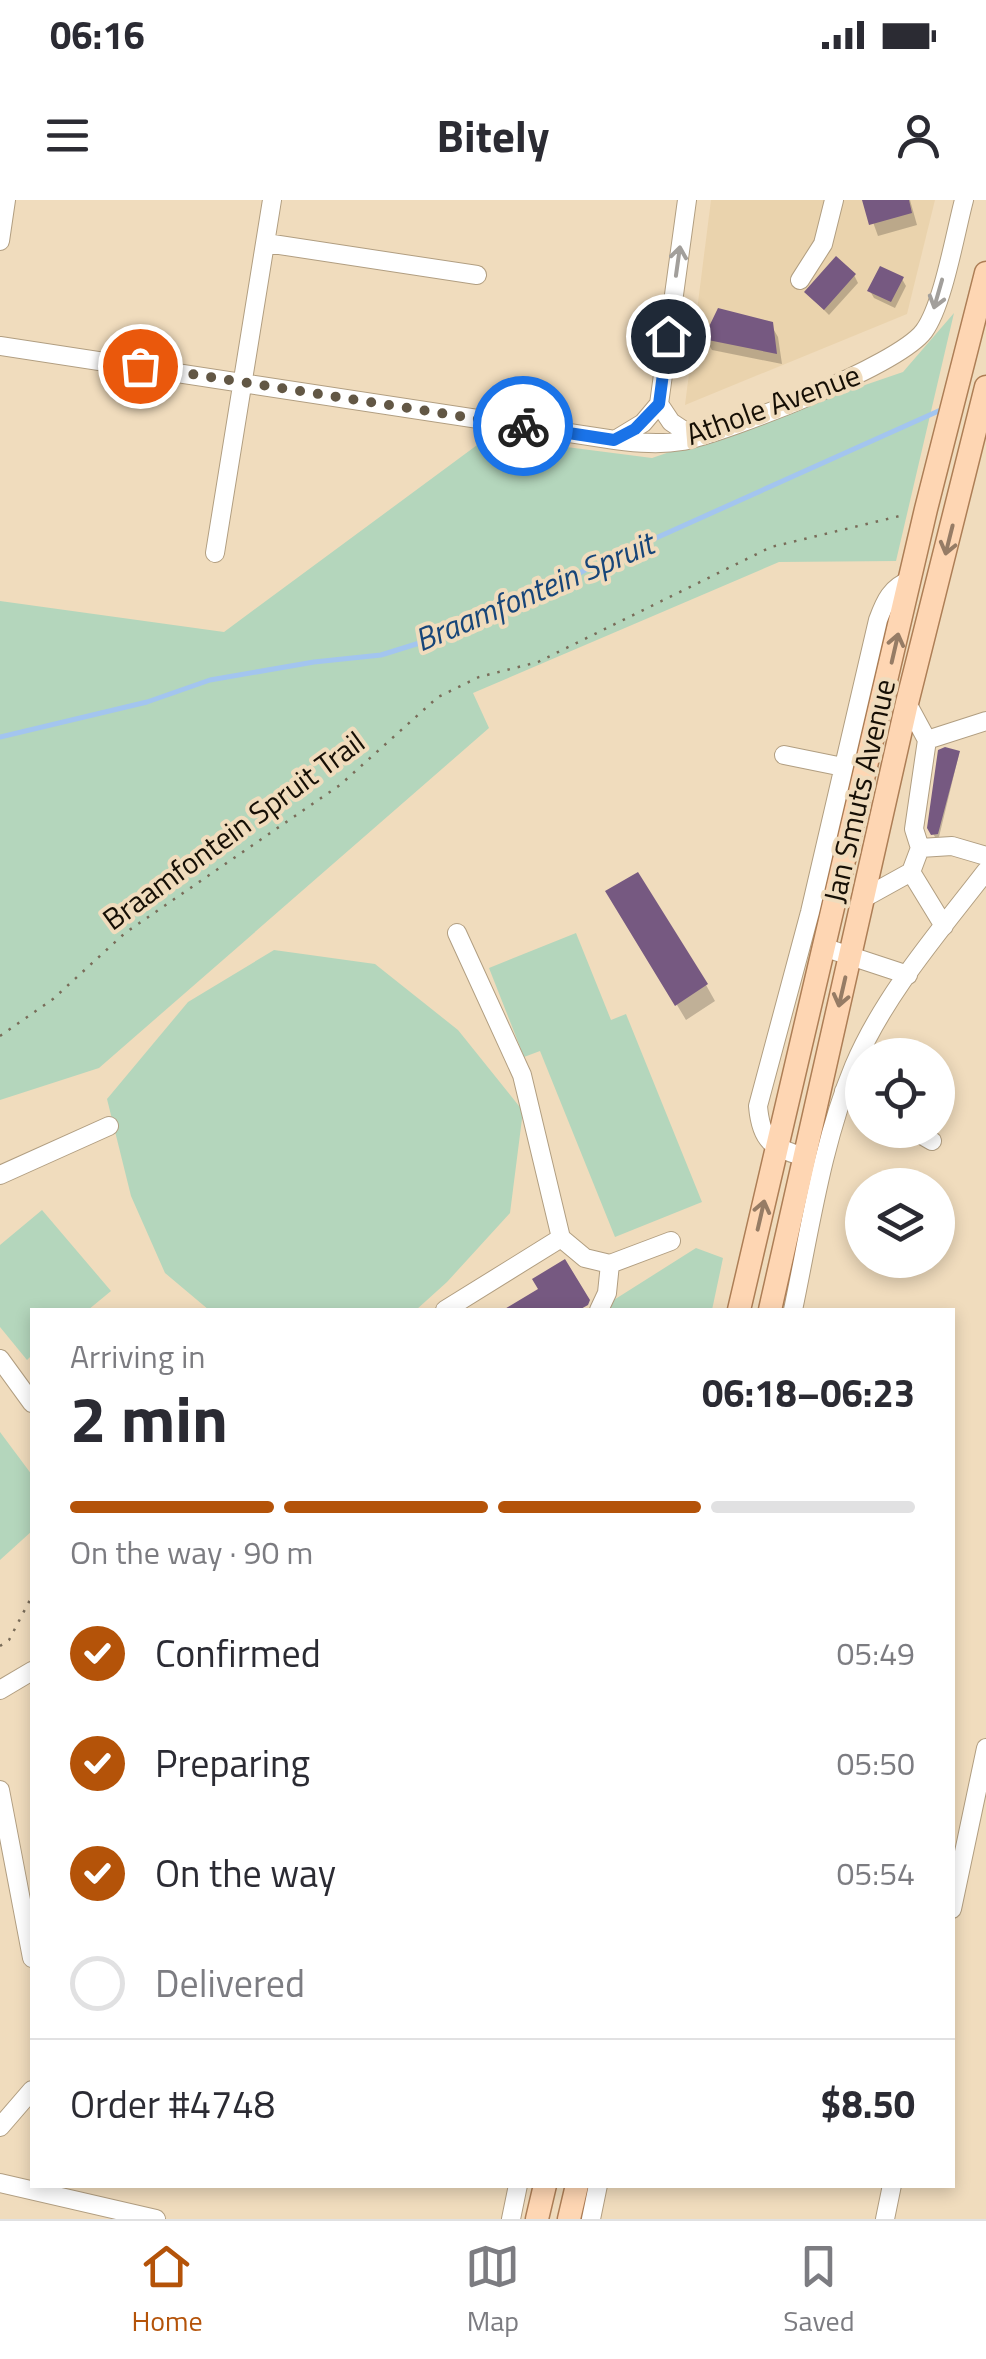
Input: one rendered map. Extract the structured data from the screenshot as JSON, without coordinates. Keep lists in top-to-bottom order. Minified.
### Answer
{"streets":{"main road":["Jan Smuts Avenue"],"street":["Athole Avenue"],"path":["Braamfontein Spruit Trail"]},"crossings":[["Jan Smuts Avenue","Braamfontein Spruit Trail"]],"water":["Braamfontein Spruit"],"page":{"status":"06:16","header":"Bitely","heading":["2 min","Arriving in","06:18–06:23"],"panel":["Order #4748","$8.50"],"bar":"On the way · 90 m","list":[["Confirmed","05:49"],["Preparing","05:50"],["On the way","05:54"],"Delivered"],"tabs":["Home","Map","Saved"]}}
